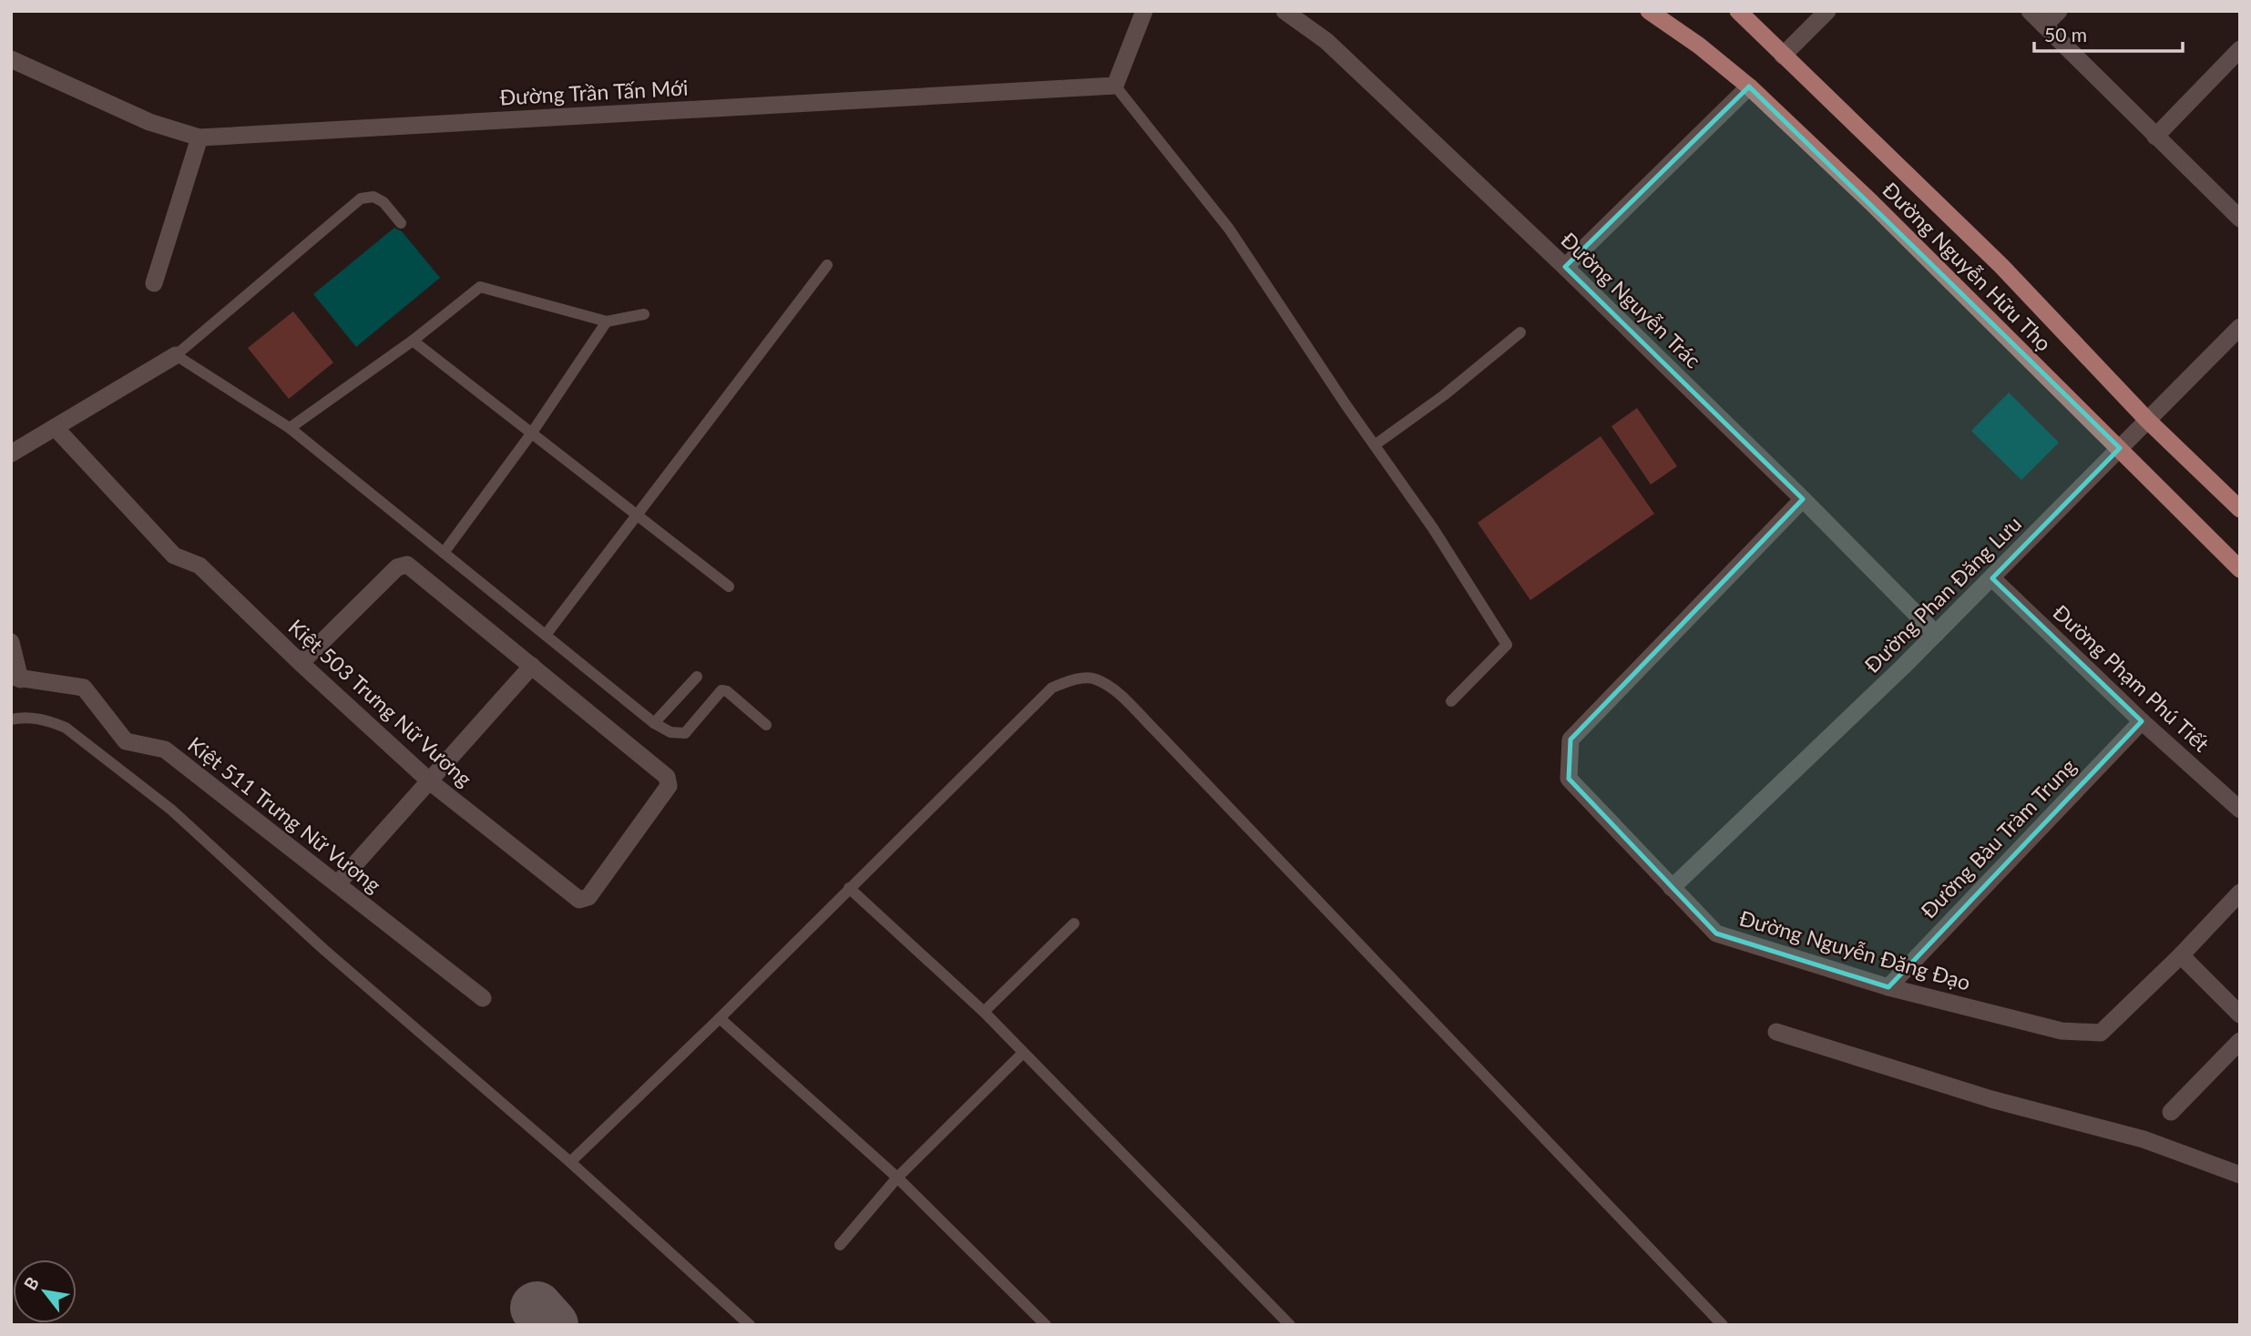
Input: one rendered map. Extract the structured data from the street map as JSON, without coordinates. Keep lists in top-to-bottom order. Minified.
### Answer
{"streets":{"main road":["Đường Nguyễn Hữu Thọ"],"street":["Đường Trần Tấn Mới","Đường Nguyễn Trác","Đường Phan Đăng Lưu","Đường Phạm Phú Tiết","Kiệt 503 Trưng Nữ Vương","Kiệt 511 Trưng Nữ Vương","Đường Bàu Tràm Trung","Đường Nguyễn Đăng Đạo"]},"crossings":[["Đường Nguyễn Hữu Thọ","Đường Phan Đăng Lưu"],["Đường Nguyễn Trác","Đường Phan Đăng Lưu"],["Đường Nguyễn Trác","Đường Nguyễn Đăng Đạo"],["Đường Phan Đăng Lưu","Đường Phạm Phú Tiết"],["Đường Phan Đăng Lưu","Đường Nguyễn Đăng Đạo"],["Đường Phạm Phú Tiết","Đường Bàu Tràm Trung"],["Đường Bàu Tràm Trung","Đường Nguyễn Đăng Đạo"]],"scale_bar":"50 m","north":"top left"}
